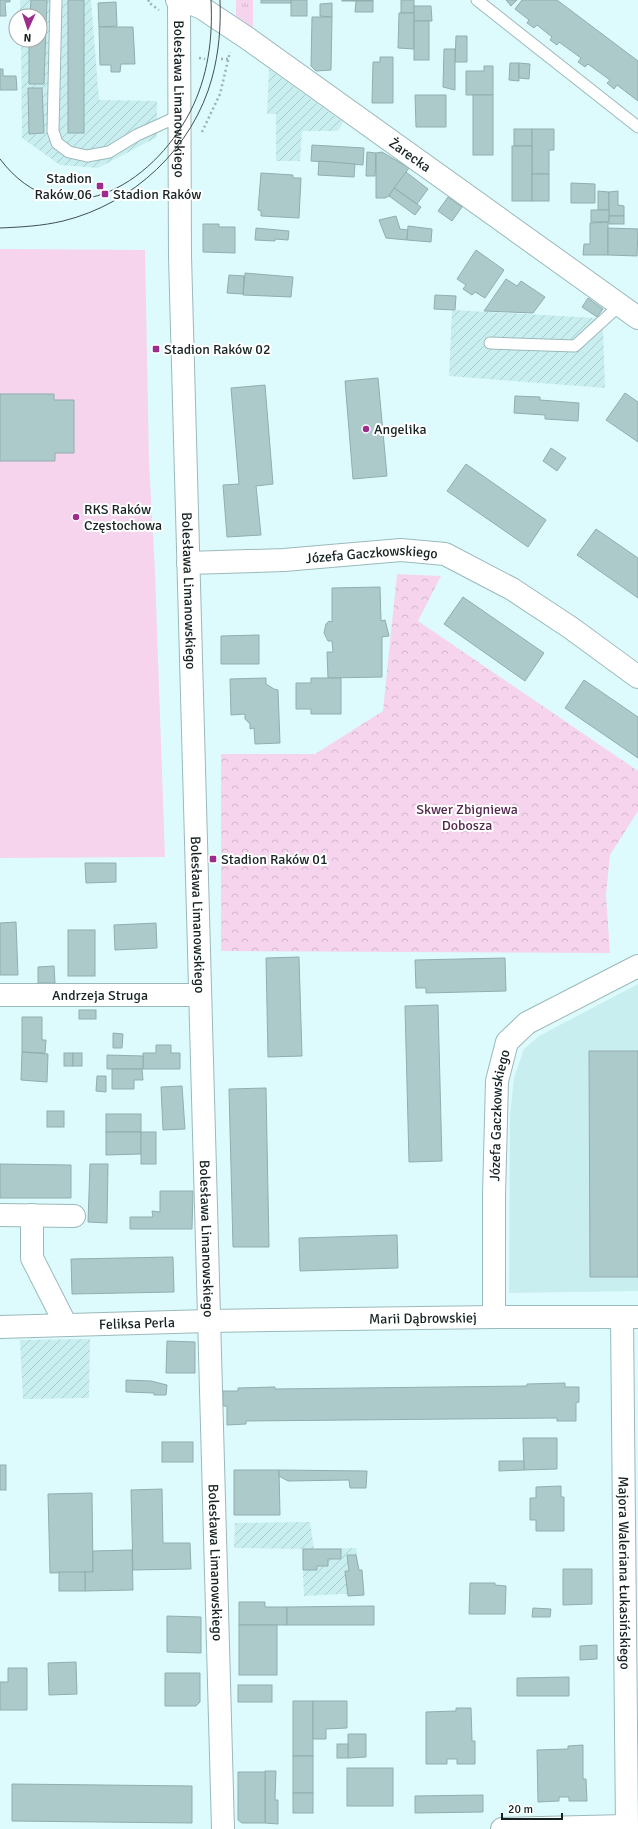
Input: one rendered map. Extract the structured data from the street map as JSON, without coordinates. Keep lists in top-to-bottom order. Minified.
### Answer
{"streets":{"street":["Bolesława Limanowskiego","Żarecka","Józefa Gaczkowskiego","Andrzeja Struga","Marii Dąbrowskiej","Feliksa Perla","Majora Waleriana Łukasińskiego"]},"crossings":[["Bolesława Limanowskiego","Żarecka"],["Bolesława Limanowskiego","Józefa Gaczkowskiego"],["Bolesława Limanowskiego","Andrzeja Struga"],["Bolesława Limanowskiego","Marii Dąbrowskiej"],["Bolesława Limanowskiego","Feliksa Perla"],["Józefa Gaczkowskiego","Marii Dąbrowskiej"],["Marii Dąbrowskiej","Feliksa Perla"],["Marii Dąbrowskiej","Majora Waleriana Łukasińskiego"]],"parks":["Skwer Zbigniewa Dobosza"],"places":{"transit":["Stadion Raków 06","Stadion Raków","Stadion Raków 02","Stadion Raków 01"],"other":["Angelika","RKS Raków Częstochowa"]},"scale_bar":"20 m","north":"bottom"}
